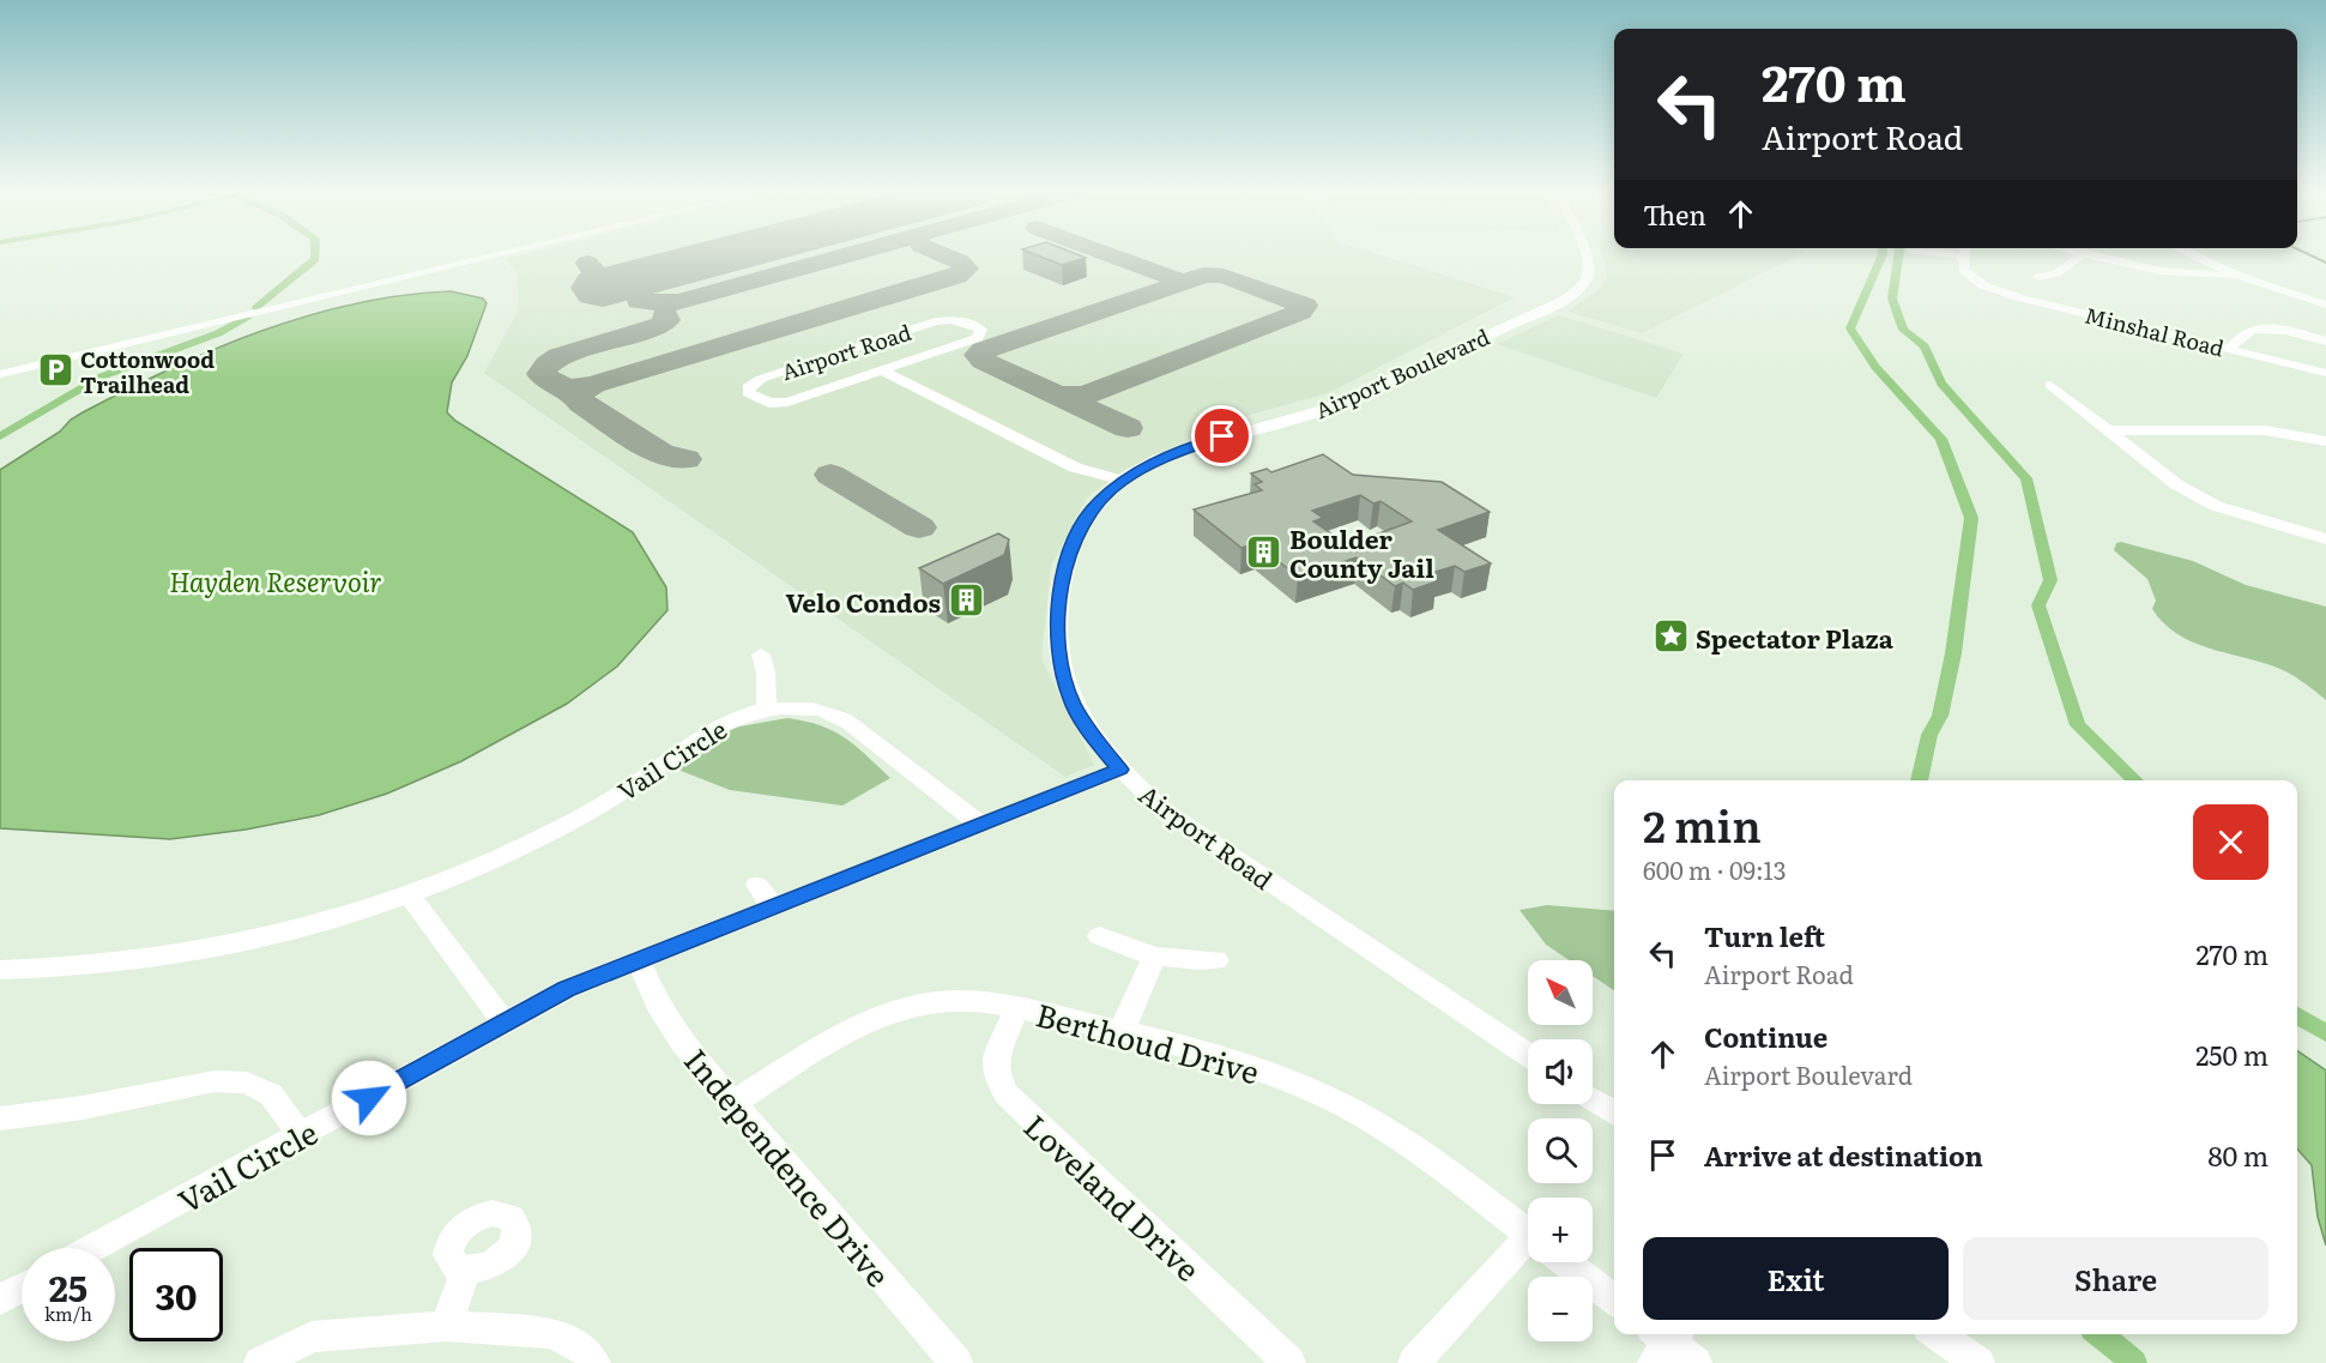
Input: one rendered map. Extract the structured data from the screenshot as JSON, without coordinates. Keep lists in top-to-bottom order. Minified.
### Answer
{"streets":{"street":["Minshal Road","Airport Road","Airport Boulevard","Vail Circle","Berthoud Drive","Independence Drive","Loveland Drive"]},"crossings":[["Airport Road","Airport Boulevard"],["Airport Road","Vail Circle"],["Vail Circle","Independence Drive"],["Berthoud Drive","Independence Drive"],["Berthoud Drive","Loveland Drive"]],"water":["Hayden Reservoir"],"places":{"parking":["Cottonwood Trailhead"],"building":["Boulder County Jail","Velo Condos"],"place":["Spectator Plaza"]},"north":"top left","page":{"turn":["270 m","Airport Road"],"then":"Then","heading":["2 min","600 m · 09:13"],"list":[{"name":"Turn left","note":"Airport Road","value":"270 m"},{"name":"Continue","note":"Airport Boulevard","value":"250 m"},{"name":"Arrive at destination","value":"80 m"}],"map_buttons":["+","−"],"buttons":["Exit","Share"],"speed":"25 km/h","limit":"30"}}
